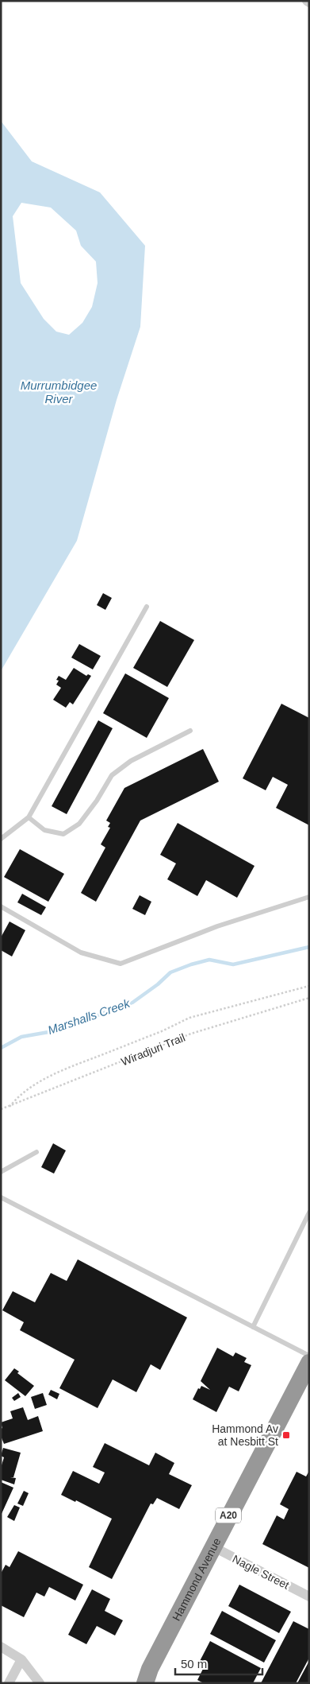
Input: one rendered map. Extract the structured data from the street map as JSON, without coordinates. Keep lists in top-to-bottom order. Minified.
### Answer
{"streets":{"highway":["A20","Hammond Avenue"],"street":["Nagle Street"],"path":["Wiradjuri Trail"]},"crossings":[["Nagle Street","Hammond Avenue"]],"water":["Murrumbidgee River","Marshalls Creek"],"places":{"transit":["Hammond Av at Nesbitt St"]},"scale_bar":"50 m"}
